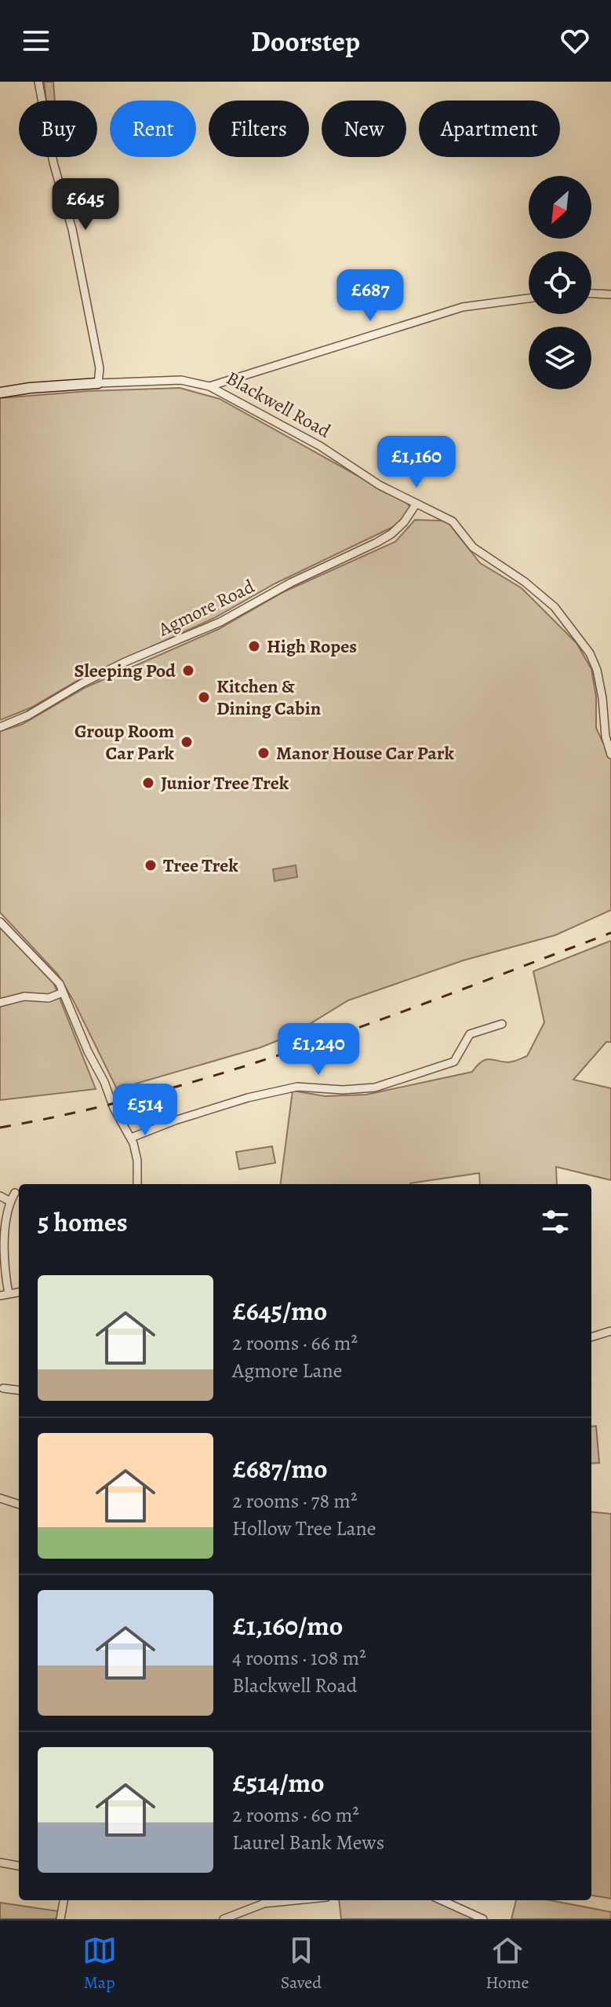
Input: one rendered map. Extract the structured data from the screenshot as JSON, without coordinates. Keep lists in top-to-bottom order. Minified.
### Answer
{"streets":{"street":["Blackwell Road","Agmore Road"]},"crossings":[["Blackwell Road","Agmore Road"]],"places":["High Ropes","Sleeping Pod","Kitchen & Dining Cabin","Group Room Car Park","Manor House Car Park","Junior Tree Trek","Tree Trek"],"north":"bottom left","page":{"header":"Doorstep","chip":["Buy","Rent","Filters","New","Apartment"],"price":["£645","£687","£1,160","£1,240","£514"],"heading":"5 homes","list":[{"name":"£645/mo","note":"2 rooms · 66 m² · Agmore Lane"},{"name":"£687/mo","note":"2 rooms · 78 m² · Hollow Tree Lane"},{"name":"£1,160/mo","note":"4 rooms · 108 m² · Blackwell Road"},{"name":"£514/mo","note":"2 rooms · 60 m² · Laurel Bank Mews"}],"tabs":["Map","Saved","Home"]}}
